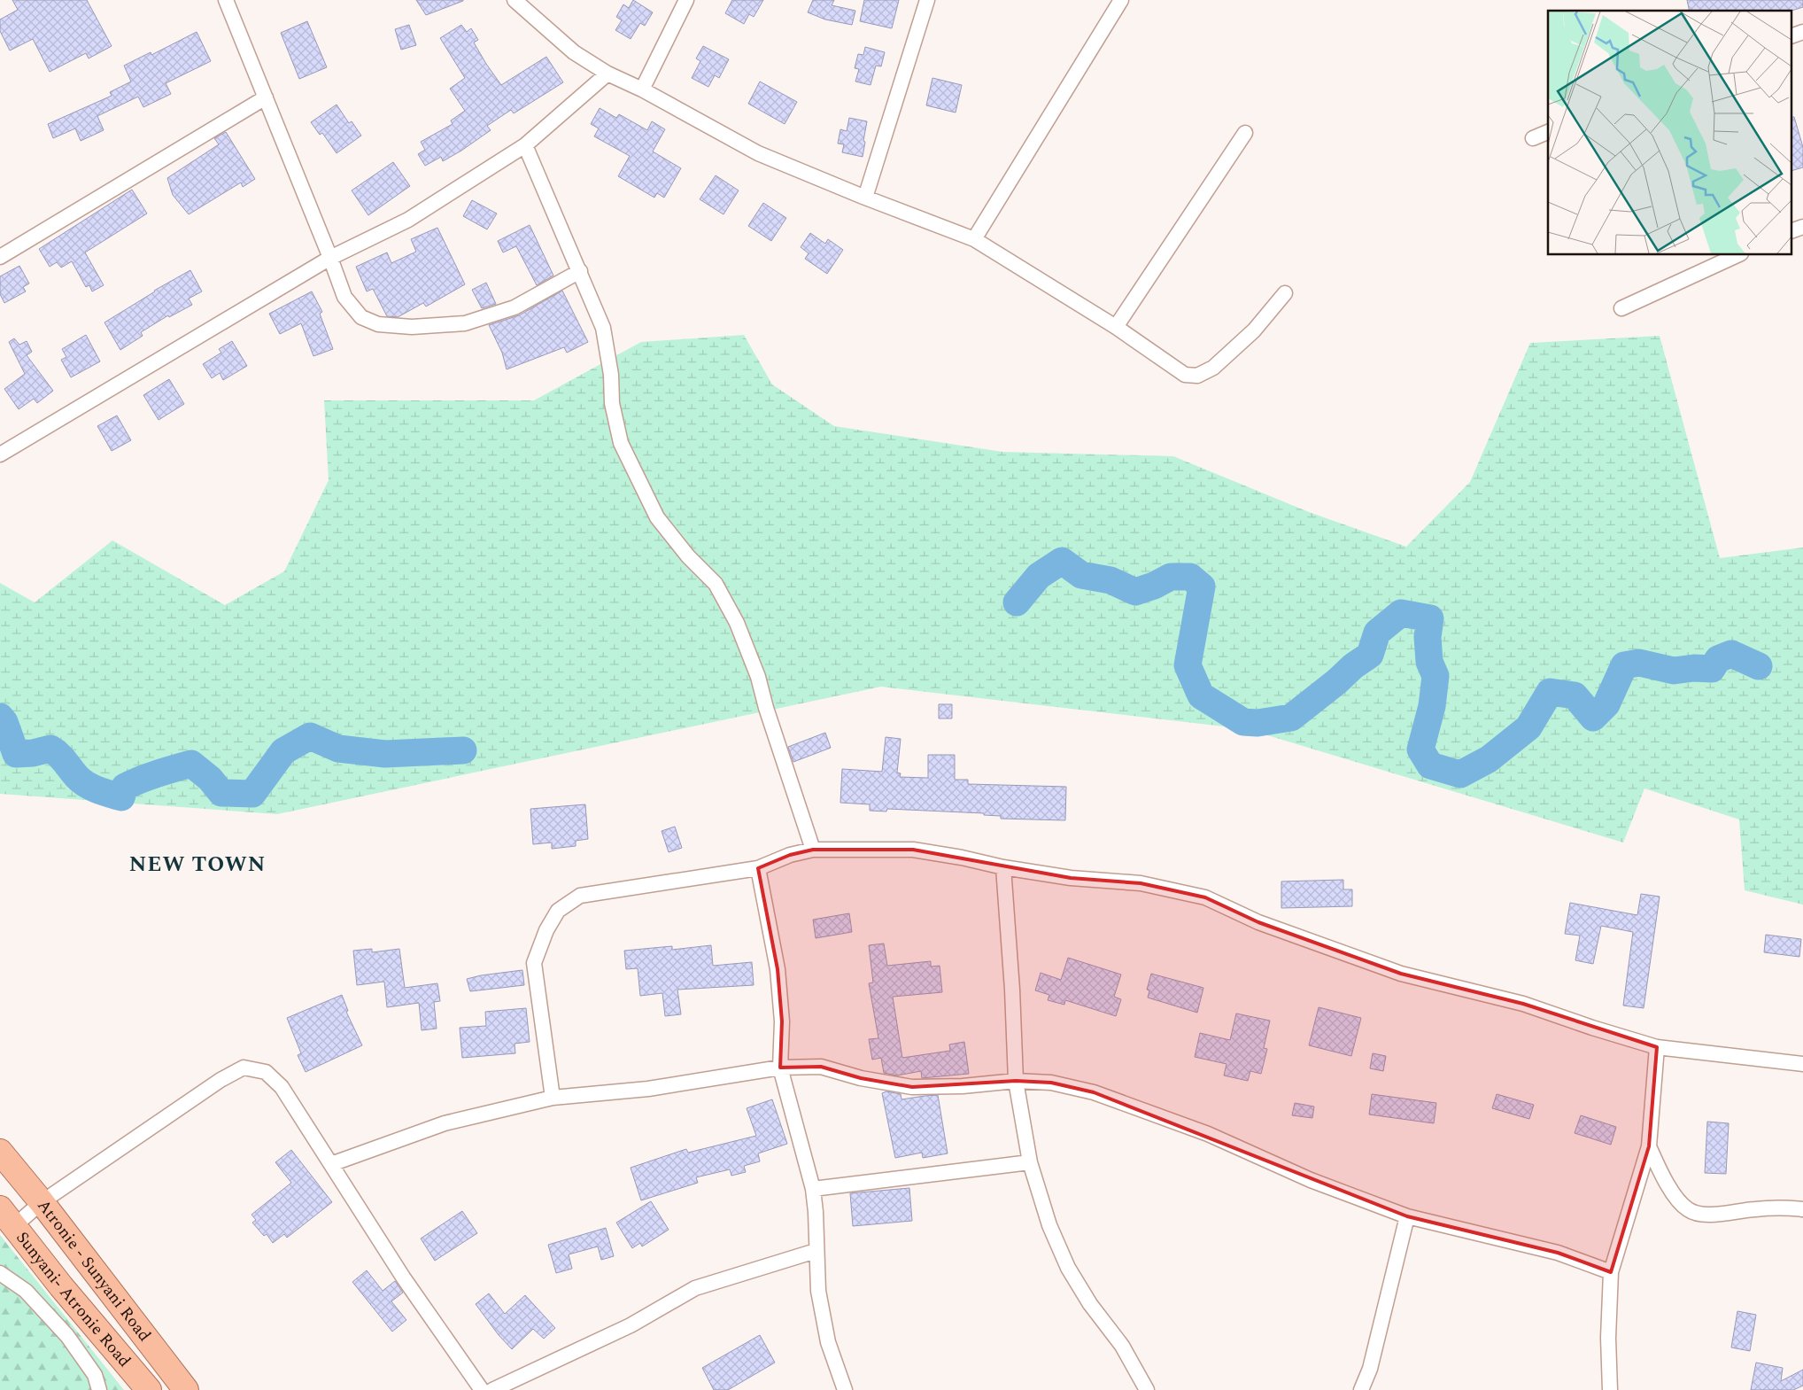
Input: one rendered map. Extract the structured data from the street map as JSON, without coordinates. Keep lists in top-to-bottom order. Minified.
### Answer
{"streets":{"highway":["Atronie - Sunyani Road","Sunyani- Atronie Road"]},"districts":["NEW TOWN"]}
